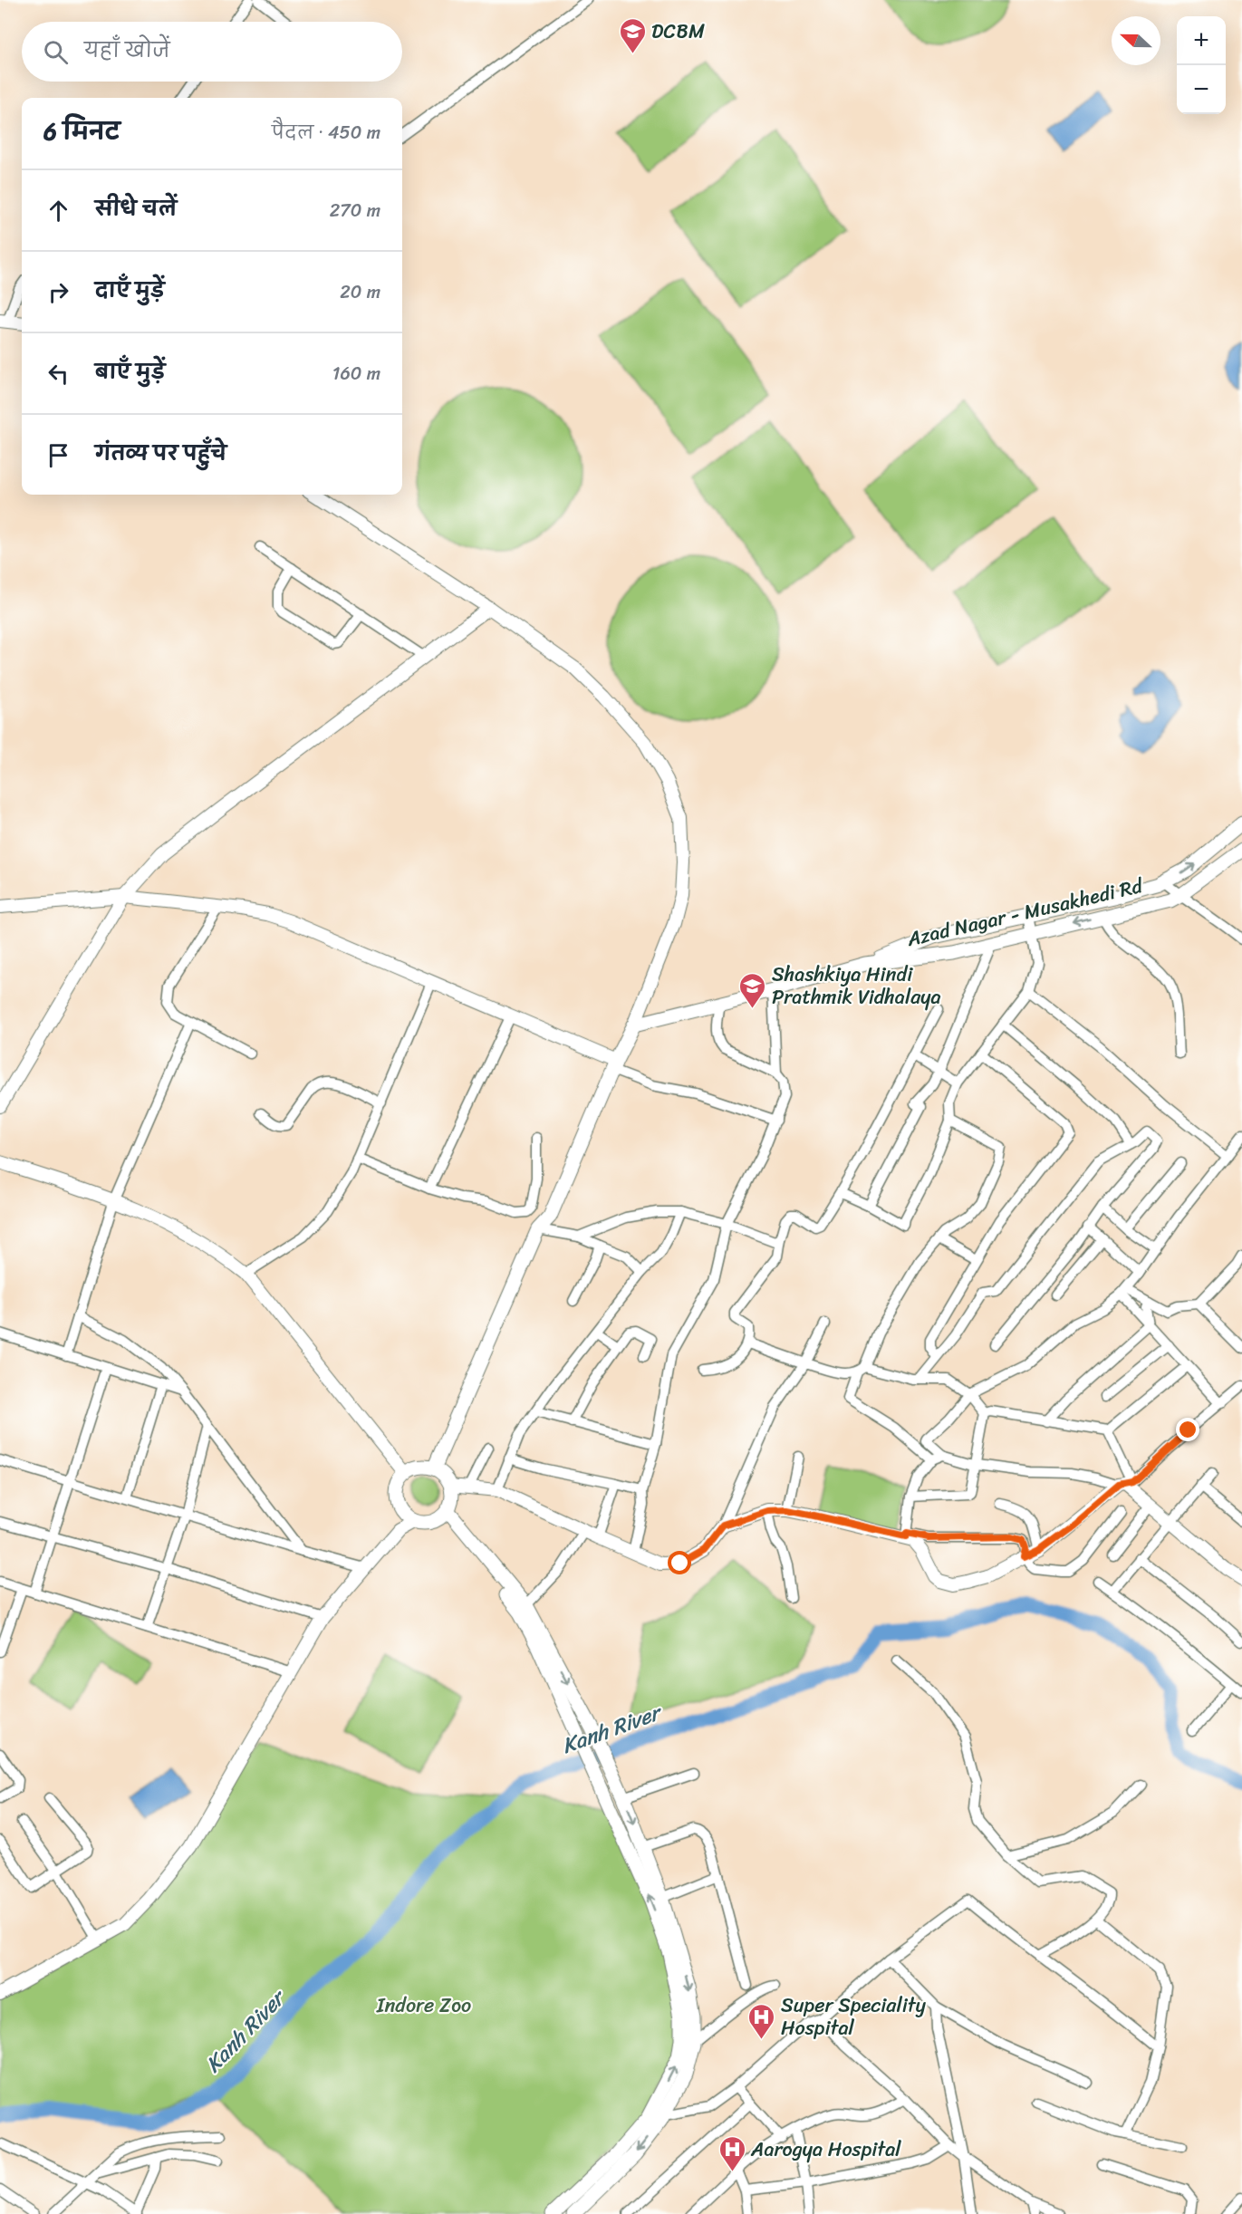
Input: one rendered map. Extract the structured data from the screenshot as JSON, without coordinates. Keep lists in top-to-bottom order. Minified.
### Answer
{"streets":{"main road":["Azad Nagar - Musakhedi Rd"]},"water":["Kanh River"],"parks":["Indore Zoo"],"places":{"school or university":["DCBM","Shashkiya Hindi Prathmik Vidhalaya"],"hospital":["Super Speciality Hospital","Aarogya Hospital"]},"north":"left","page":{"map_buttons":["+","−"],"search":"यहाँ खोजें","heading":["6 मिनट","पैदल · 450 m"],"list":[["सीधे चलें","270 m"],["दाएँ मुड़ें","20 m"],["बाएँ मुड़ें","160 m"],"गंतव्य पर पहुँचे"]}}
